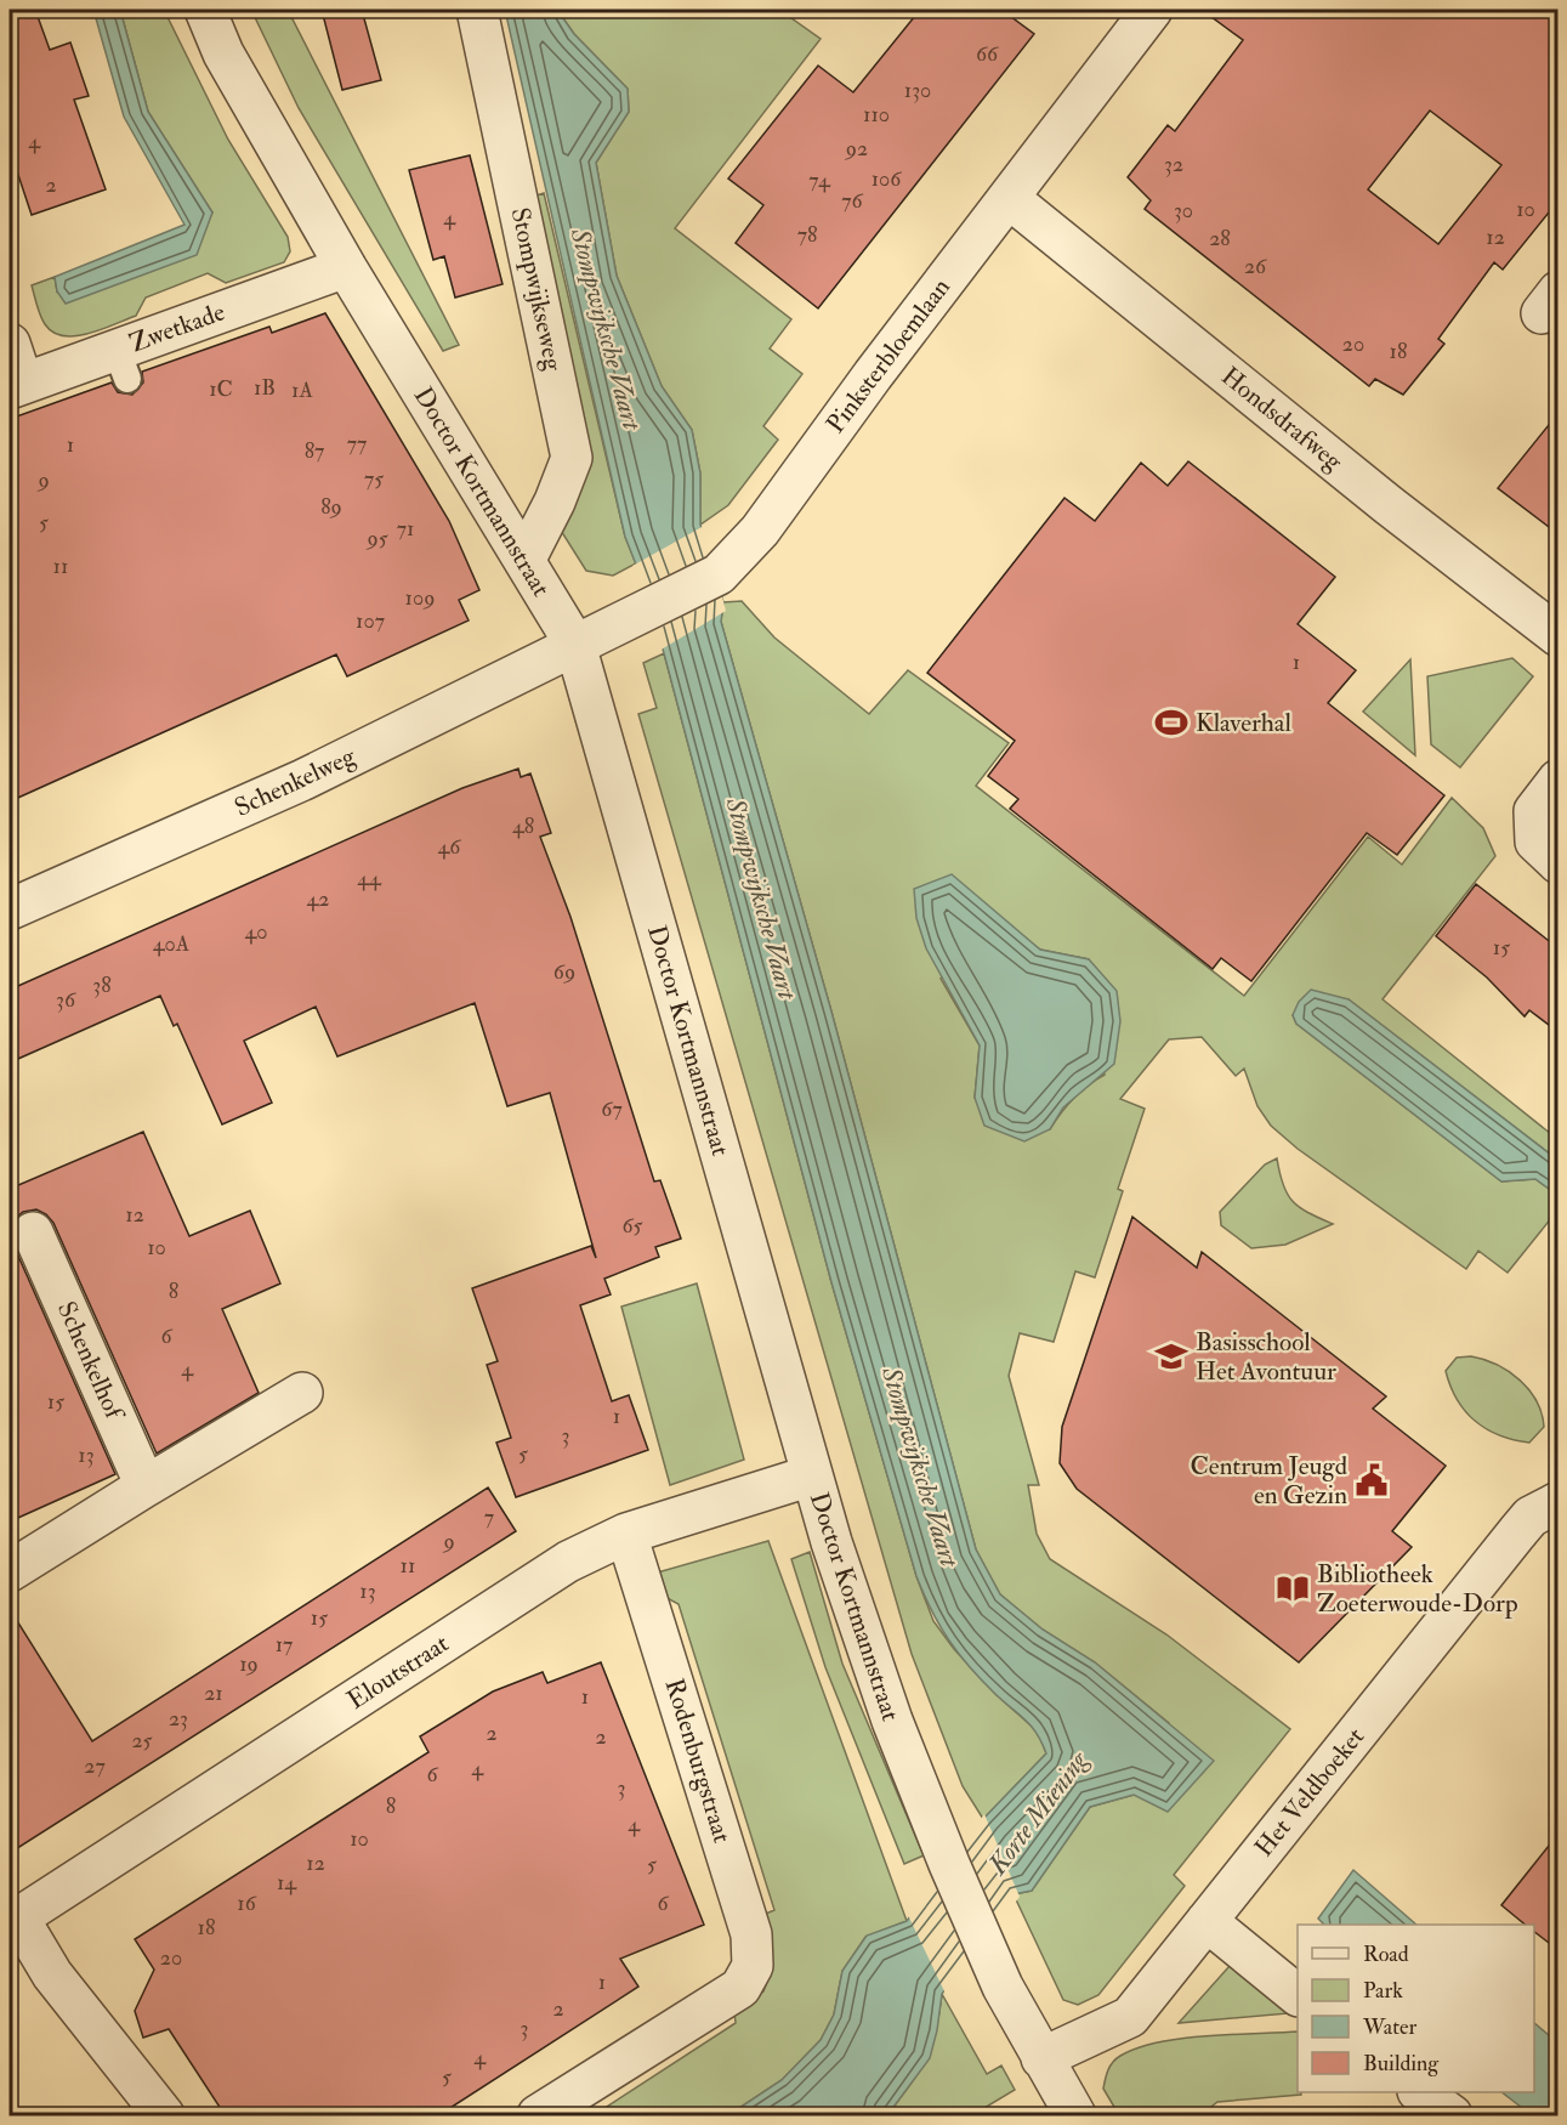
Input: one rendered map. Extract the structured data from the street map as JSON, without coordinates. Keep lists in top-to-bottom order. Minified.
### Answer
{"streets":{"street":["Stompwijkseweg","Zwetkade","Pinksterbloemlaan","Hondsdrafweg","Doctor Kortmannstraat","Schenkelweg","Schenkelhof","Eloutstraat","Rodenburgstraat","Het Veldboeket"]},"crossings":[["Stompwijkseweg","Doctor Kortmannstraat"],["Zwetkade","Doctor Kortmannstraat"],["Pinksterbloemlaan","Hondsdrafweg"],["Pinksterbloemlaan","Doctor Kortmannstraat"],["Pinksterbloemlaan","Schenkelweg"],["Doctor Kortmannstraat","Schenkelweg"],["Doctor Kortmannstraat","Eloutstraat"],["Doctor Kortmannstraat","Het Veldboeket"],["Eloutstraat","Rodenburgstraat"]],"water":["Stompwijksche Vaart","Korte Miening"],"places":{"sports":["Klaverhal"],"school or university":["Basisschool Het Avontuur"],"public building":["Centrum Jeugd en Gezin"],"library":["Bibliotheek Zoeterwoude-Dorp"]},"house_numbers":["66","130","110","4","92","32","106","74","2","76","10","30","4","78","12","28","26","20","18","1B","1C","1A","77","1","87","75","9","89","5","71","95","11","109","107","1","48","46","44","42","40","40A","15","69","38","36","67","12","65","10","8","6","4","15","1","3","5","13","7","9","11","13","15","17","19","21","1","23","2","2","25","27","4","6","3","8","4","10","12","5","14","16","6","18","20","1","2","3","4","5"],"legend":["Road","Park","Water","Building"]}
